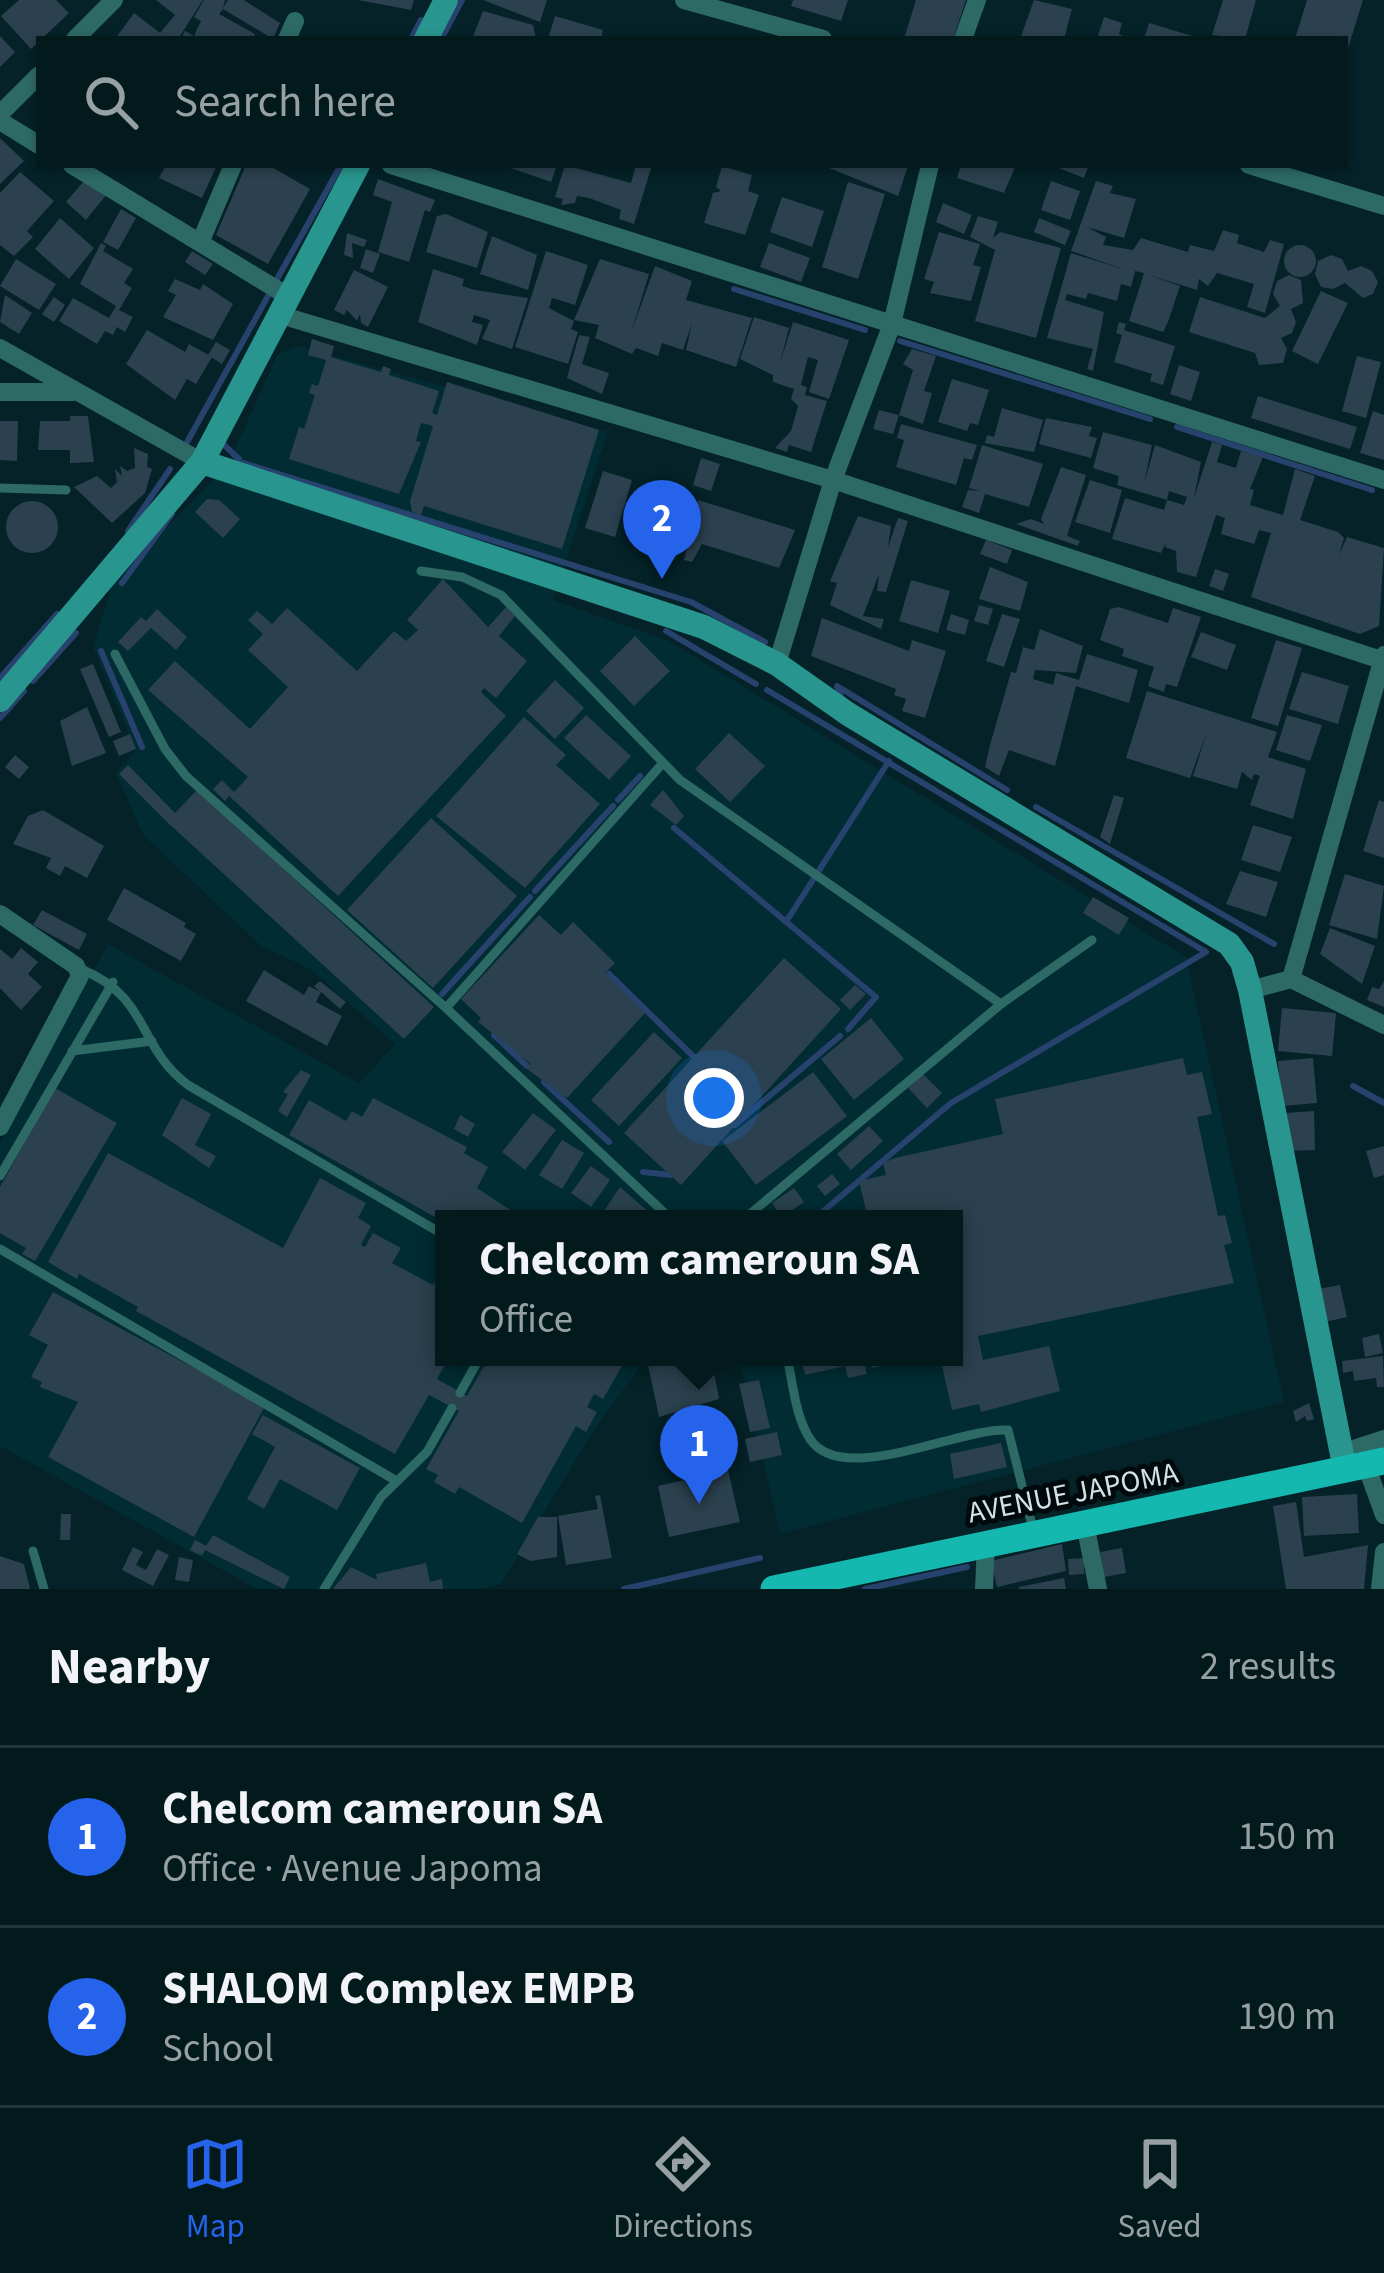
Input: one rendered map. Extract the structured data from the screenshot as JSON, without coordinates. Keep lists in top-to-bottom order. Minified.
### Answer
{"streets":{"main road":["AVENUE JAPOMA"]},"page":{"search":"Search here","pins":["2","1"],"popup":["Chelcom cameroun SA","Office"],"heading":["Nearby","2 results"],"list":[{"mark":"1","name":"Chelcom cameroun SA","note":"Office · Avenue Japoma","value":"150 m"},{"mark":"2","name":"SHALOM Complex EMPB","note":"School","value":"190 m"}],"nav":["Map","Directions","Saved"]}}
